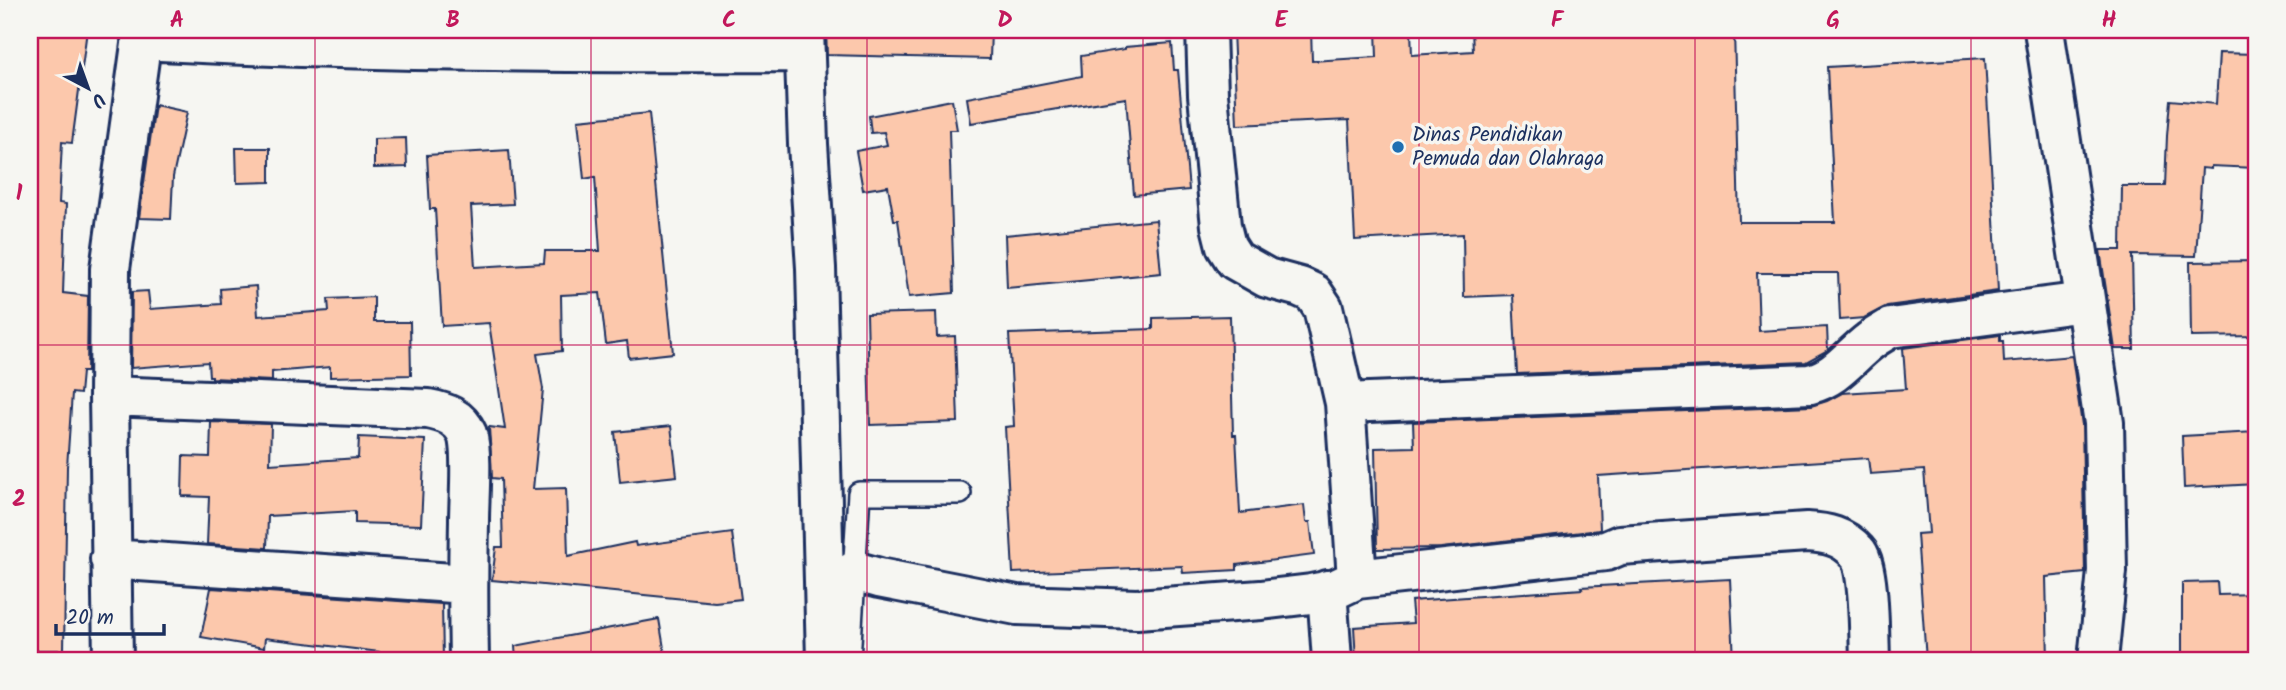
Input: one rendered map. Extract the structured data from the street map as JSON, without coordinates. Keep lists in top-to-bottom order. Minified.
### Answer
{"places":["Dinas Pendidikan Pemuda dan Olahraga"],"scale_bar":"20 m","north":"bottom right","grid":{"columns":["A","B","C","D","E","F","G","H"],"rows":["1","2"]}}
